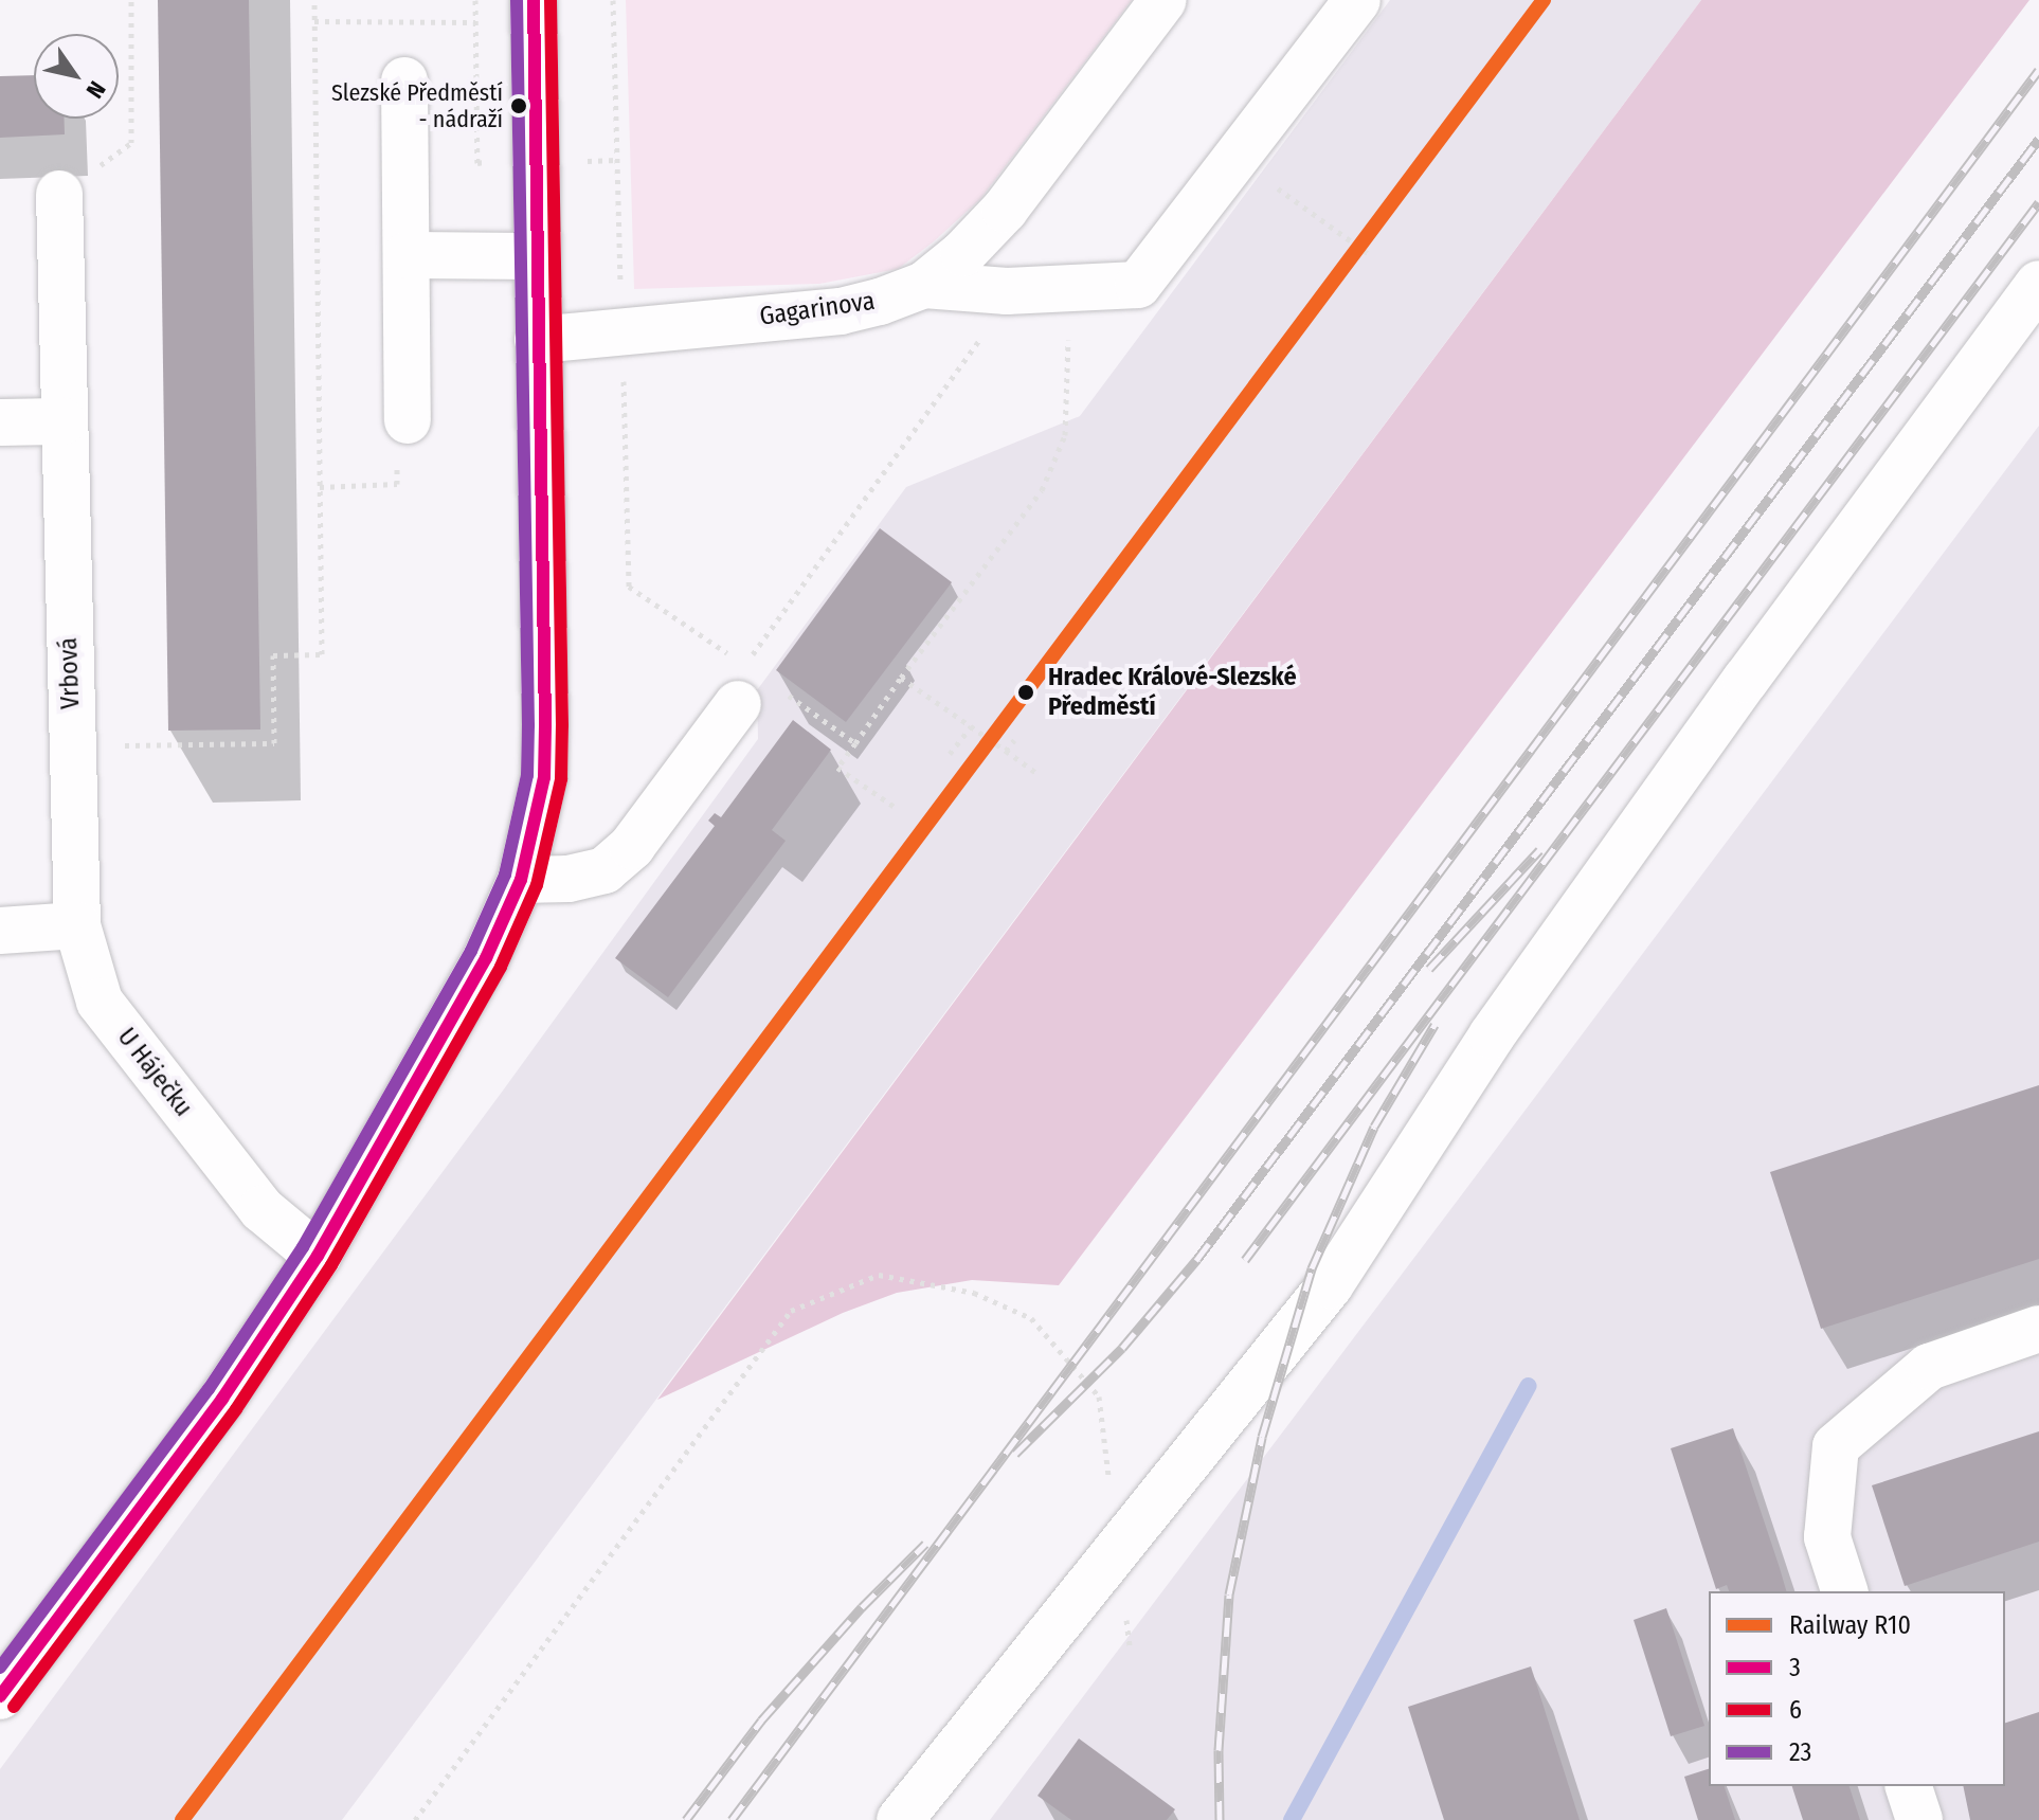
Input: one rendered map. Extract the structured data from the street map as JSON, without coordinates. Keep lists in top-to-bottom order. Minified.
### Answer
{"streets":{"street":["Gagarinova","Vrbová","U Háječku"]},"crossings":[["Vrbová","U Háječku"]],"places":["Slezské Předměstí - nádraží","Hradec Králové-Slezské Předměstí"],"lines":["rail line R10","transit line 3","transit line 6","transit line 23"],"legend":["Railway R10","3","6","23"],"north":"bottom right"}
